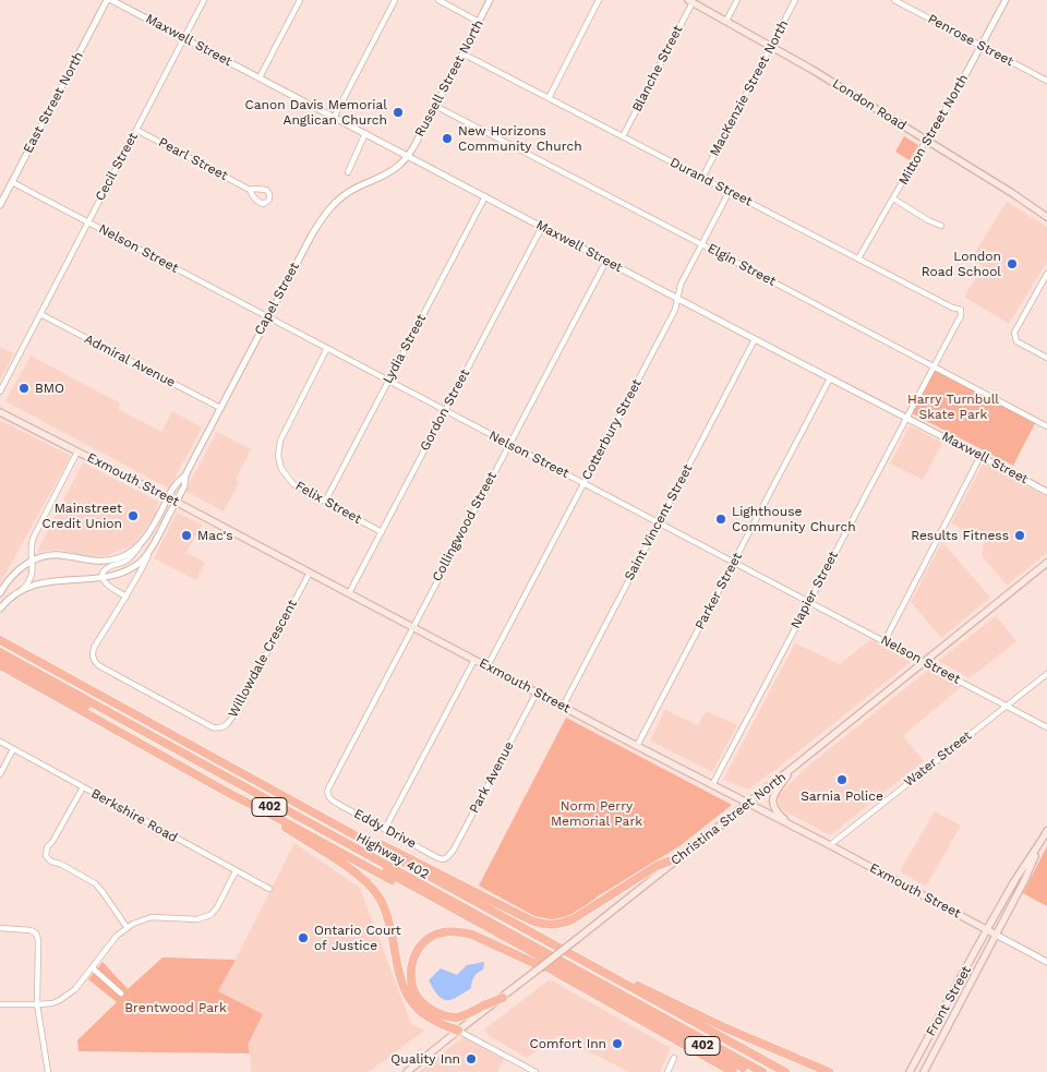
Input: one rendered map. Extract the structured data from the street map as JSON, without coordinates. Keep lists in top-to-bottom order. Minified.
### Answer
{"streets":{"highway":["402","Highway 402"],"main road":["London Road","Exmouth Street","Christina Street North","Front Street"],"street":["Maxwell Street","Penrose Street","Blanche Street","Russell Street North","MacKenzie Street North","East Street North","Mitton Street North","Pearl Street","Cecil Street","Durand Street","Nelson Street","Elgin Street","Capel Street","Lydia Street","Admiral Avenue","Gordon Street","Cotterbury Street","Felix Street","Saint Vincent Street","Collingwood Street","Napier Street","Parker Street","Willowdale Crescent","Water Street","Park Avenue","Berkshire Road","Eddy Drive"]},"crossings":[["Maxwell Street","Russell Street North"],["Maxwell Street","Cecil Street"],["Maxwell Street","Capel Street"],["Maxwell Street","Lydia Street"],["Maxwell Street","Gordon Street"],["Maxwell Street","Cotterbury Street"],["Maxwell Street","Saint Vincent Street"],["Maxwell Street","Collingwood Street"],["Maxwell Street","Napier Street"],["Maxwell Street","Parker Street"],["Penrose Street","Mitton Street North"],["Blanche Street","London Road"],["Blanche Street","Durand Street"],["Russell Street North","Durand Street"],["Russell Street North","Elgin Street"],["Russell Street North","Capel Street"],["MacKenzie Street North","London Road"],["MacKenzie Street North","Durand Street"],["East Street North","Nelson Street"],["London Road","Mitton Street North"],["Mitton Street North","Durand Street"],["Pearl Street","Cecil Street"],["Cecil Street","Nelson Street"],["Cecil Street","Admiral Avenue"],["Durand Street","Cotterbury Street"],["Durand Street","Napier Street"],["Nelson Street","Capel Street"],["Nelson Street","Lydia Street"],["Nelson Street","Gordon Street"],["Nelson Street","Cotterbury Street"],["Nelson Street","Felix Street"],["Nelson Street","Saint Vincent Street"],["Nelson Street","Collingwood Street"],["Nelson Street","Napier Street"],["Nelson Street","Parker Street"],["Nelson Street","Water Street"],["Nelson Street","Christina Street North"],["Elgin Street","Cotterbury Street"],["Elgin Street","Napier Street"],["Capel Street","Admiral Avenue"],["Capel Street","Exmouth Street"],["Capel Street","Willowdale Crescent"],["Lydia Street","Felix Street"],["Gordon Street","Exmouth Street"],["Gordon Street","Felix Street"],["Cotterbury Street","Exmouth Street"],["Exmouth Street","Saint Vincent Street"],["Exmouth Street","Collingwood Street"],["Exmouth Street","Napier Street"],["Exmouth Street","Parker Street"],["Exmouth Street","Willowdale Crescent"],["Exmouth Street","Water Street"],["Exmouth Street","Park Avenue"],["Exmouth Street","Christina Street North"],["Exmouth Street","Front Street"],["Collingwood Street","Eddy Drive"],["Park Avenue","Eddy Drive"]],"parks":["Harry Turnbull Skate Park","Norm Perry Memorial Park","Brentwood Park"],"places":["Canon Davis Memorial Anglican Church","New Horizons Community Church","London Road School","BMO","Mainstreet Credit Union","Lighthouse Community Church","Mac's","Results Fitness","Sarnia Police","Ontario Court of Justice","Comfort Inn","Quality Inn"]}
